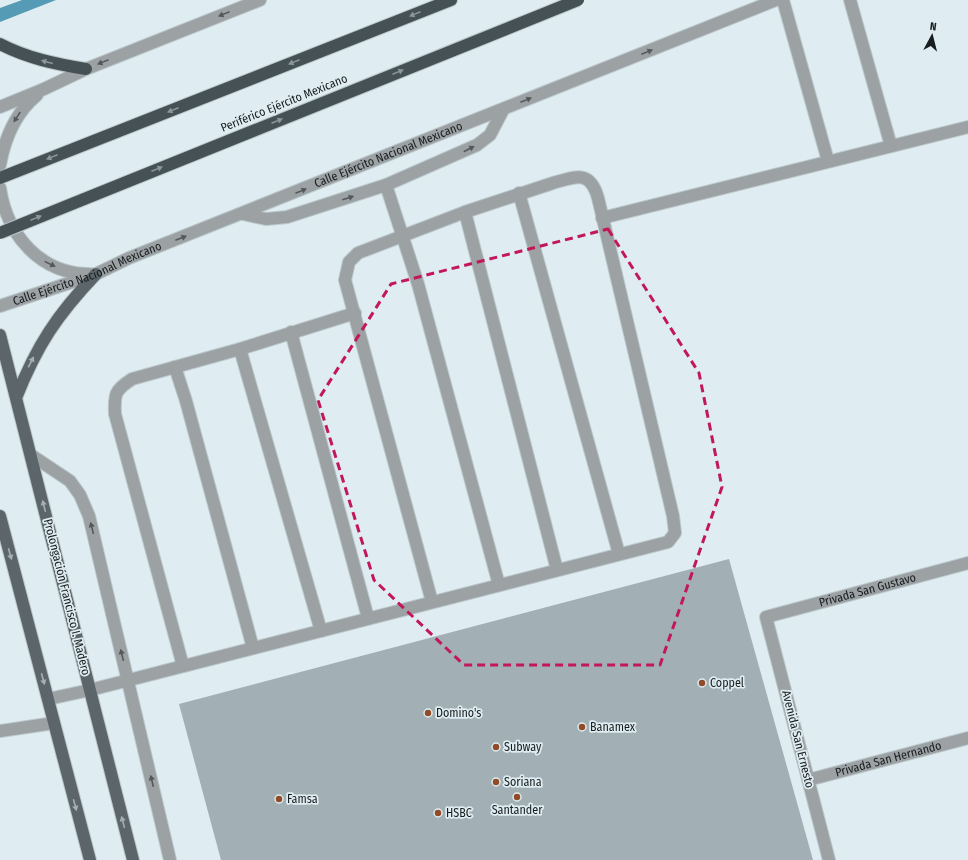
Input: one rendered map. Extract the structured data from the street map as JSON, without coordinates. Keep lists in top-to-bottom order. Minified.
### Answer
{"streets":{"highway":["Periférico Ejército Mexicano"],"main road":["Prolongación Francisco I. Madero"],"street":["Calle Ejército Nacional Mexicano","Privada San Gustavo","Avenida San Ernesto","Privada San Hernando"]},"crossings":[["Privada San Gustavo","Avenida San Ernesto"],["Avenida San Ernesto","Privada San Hernando"]],"places":["Coppel","Domino's","Banamex","Subway","Soriana","Santander","Famsa","HSBC"],"north":"top"}
